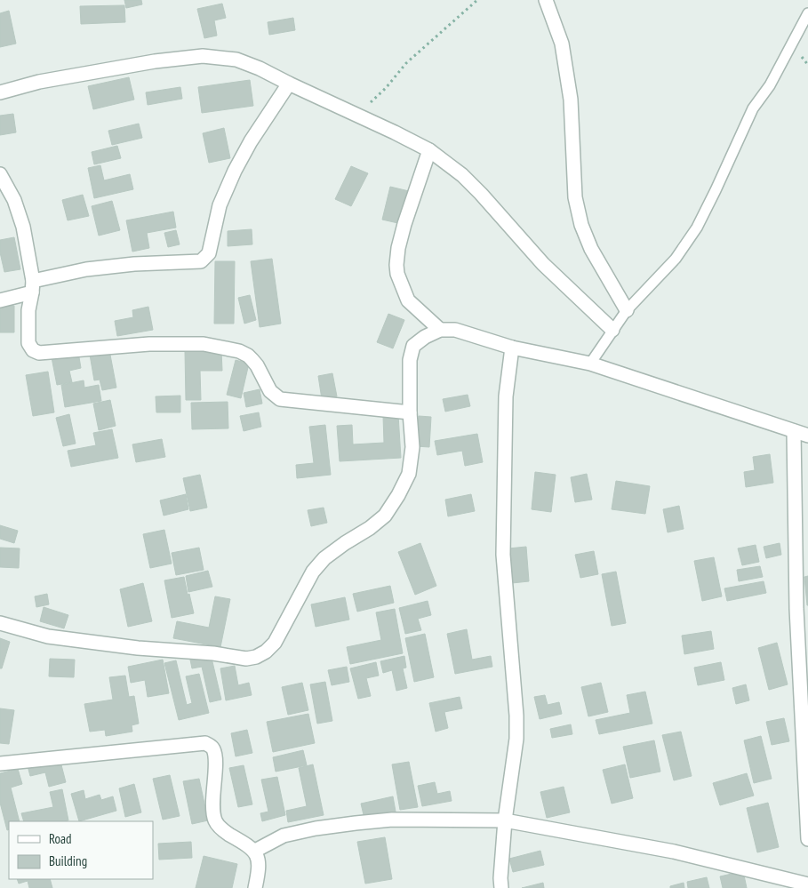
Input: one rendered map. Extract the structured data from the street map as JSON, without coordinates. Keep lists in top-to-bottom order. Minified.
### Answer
{"legend":["Road","Building"]}
